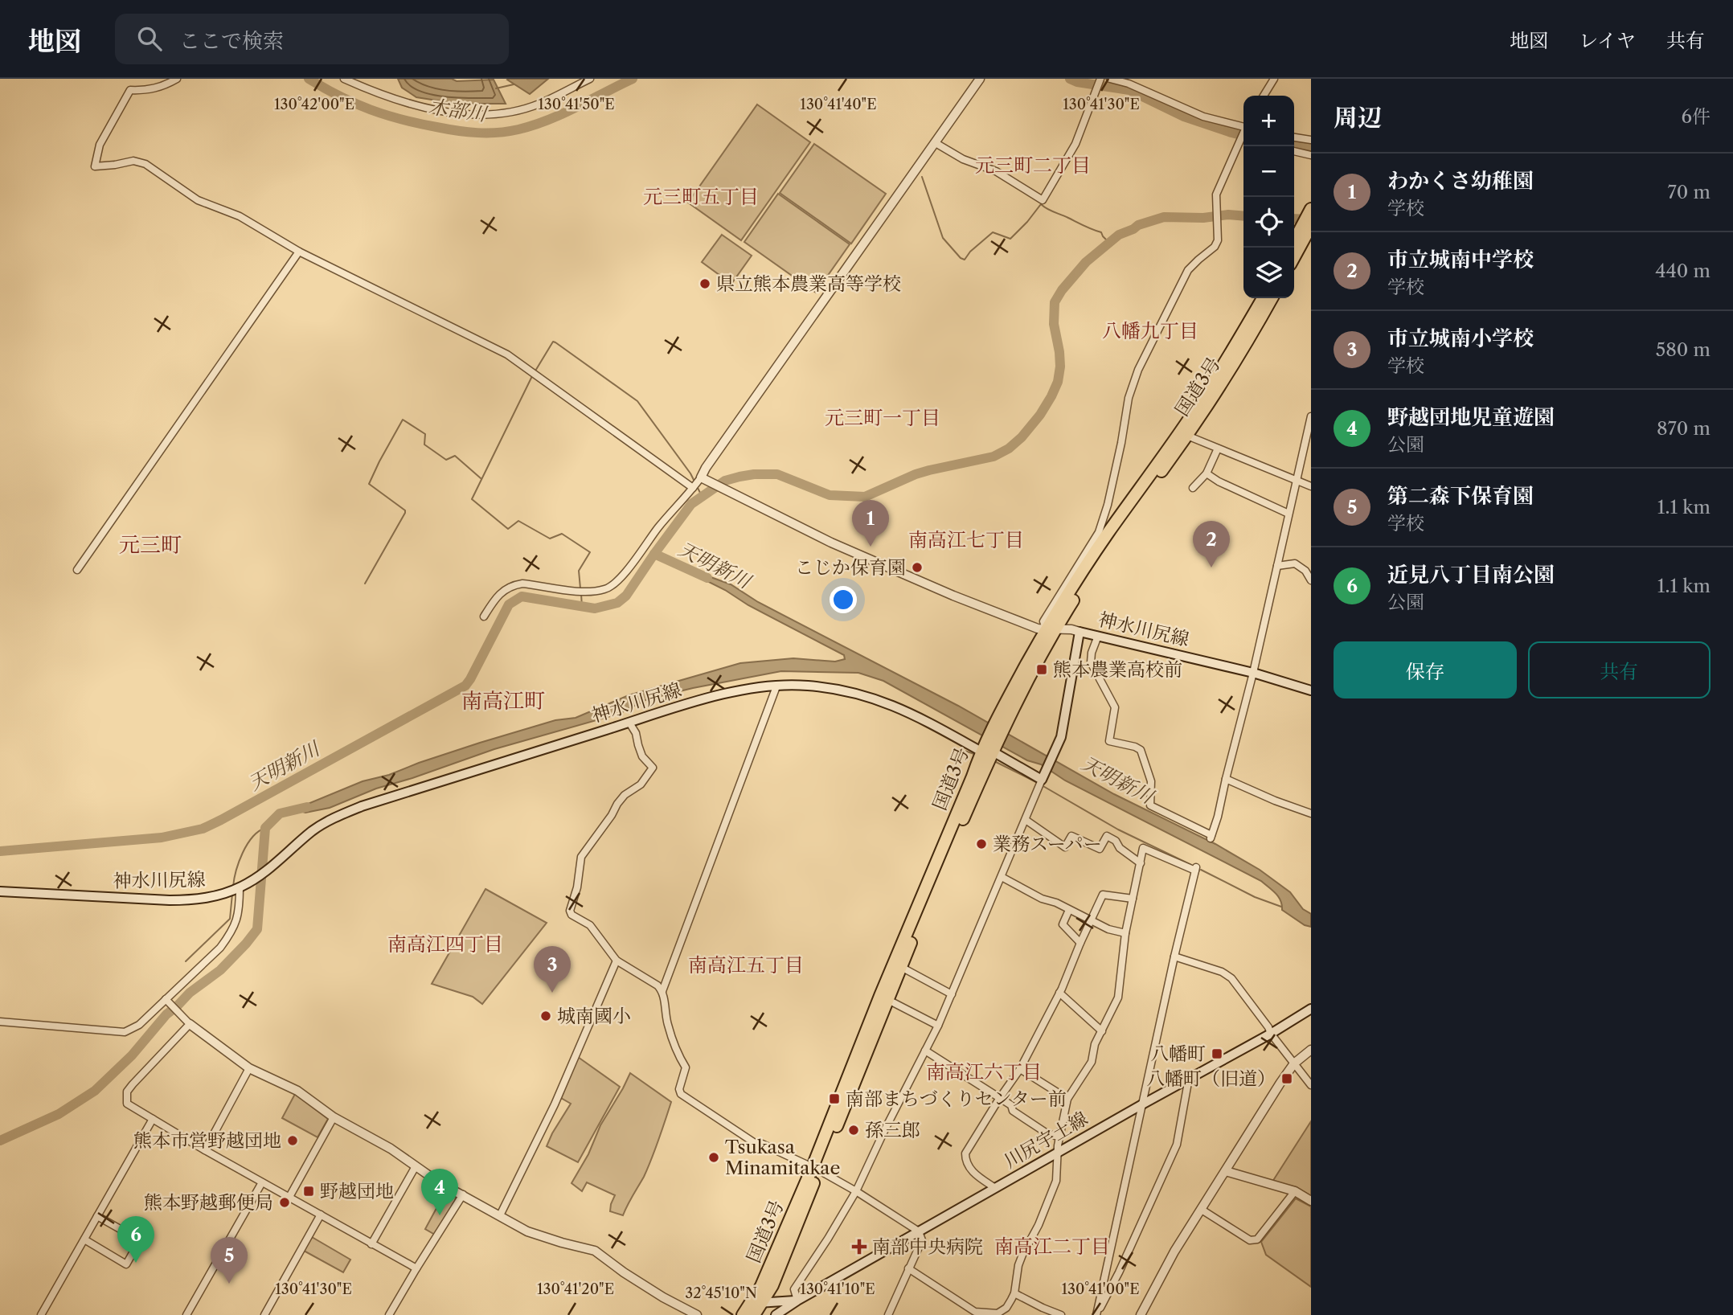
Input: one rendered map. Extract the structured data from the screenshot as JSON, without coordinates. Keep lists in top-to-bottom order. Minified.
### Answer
{"streets":{"highway":["国道3号"],"main road":["神水川尻線","川尻宇土線"]},"crossings":[["国道3号","神水川尻線"],["国道3号","川尻宇土線"]],"districts":["元三町二丁目","元三町五丁目","八幡九丁目","元三町一丁目","南高江七丁目","元三町","南高江町","南高江四丁目","南高江五丁目","南高江六丁目","南高江二丁目"],"water":["木部川","天明新川"],"places":{"other":["県立熊本農業高等学校","こじか保育園","業務スーパー","城南國小","孫三郎","熊本市営野越団地","Tsukasa Minamitakae","熊本野越郵便局"],"transit":["熊本農業高校前","八幡町","八幡町（旧道）","南部まちづくりセンター前","野越団地"],"health":["南部中央病院"]},"page":{"header":"地図","search":"ここで検索","nav":["地図","レイヤ","共有"],"heading":["周辺","6件"],"map_buttons":["+","−"],"list":[{"mark":"1","name":"わかくさ幼稚園","note":"学校","value":"70 m"},{"mark":"2","name":"市立城南中学校","note":"学校","value":"440 m"},{"mark":"3","name":"市立城南小学校","note":"学校","value":"580 m"},{"mark":"4","name":"野越団地児童遊園","note":"公園","value":"870 m"},{"mark":"5","name":"第二森下保育園","note":"学校","value":"1.1 km"},{"mark":"6","name":"近見八丁目南公園","note":"公園","value":"1.1 km"}],"pins":["1","2","3","4","6","5"],"buttons":["保存","共有"]},"coordinates":["130°42'00\"E","130°41'50\"E","130°41'40\"E","130°41'30\"E","130°41'20\"E","130°41'10\"E","130°41'00\"E","32°45'10\"N"]}
